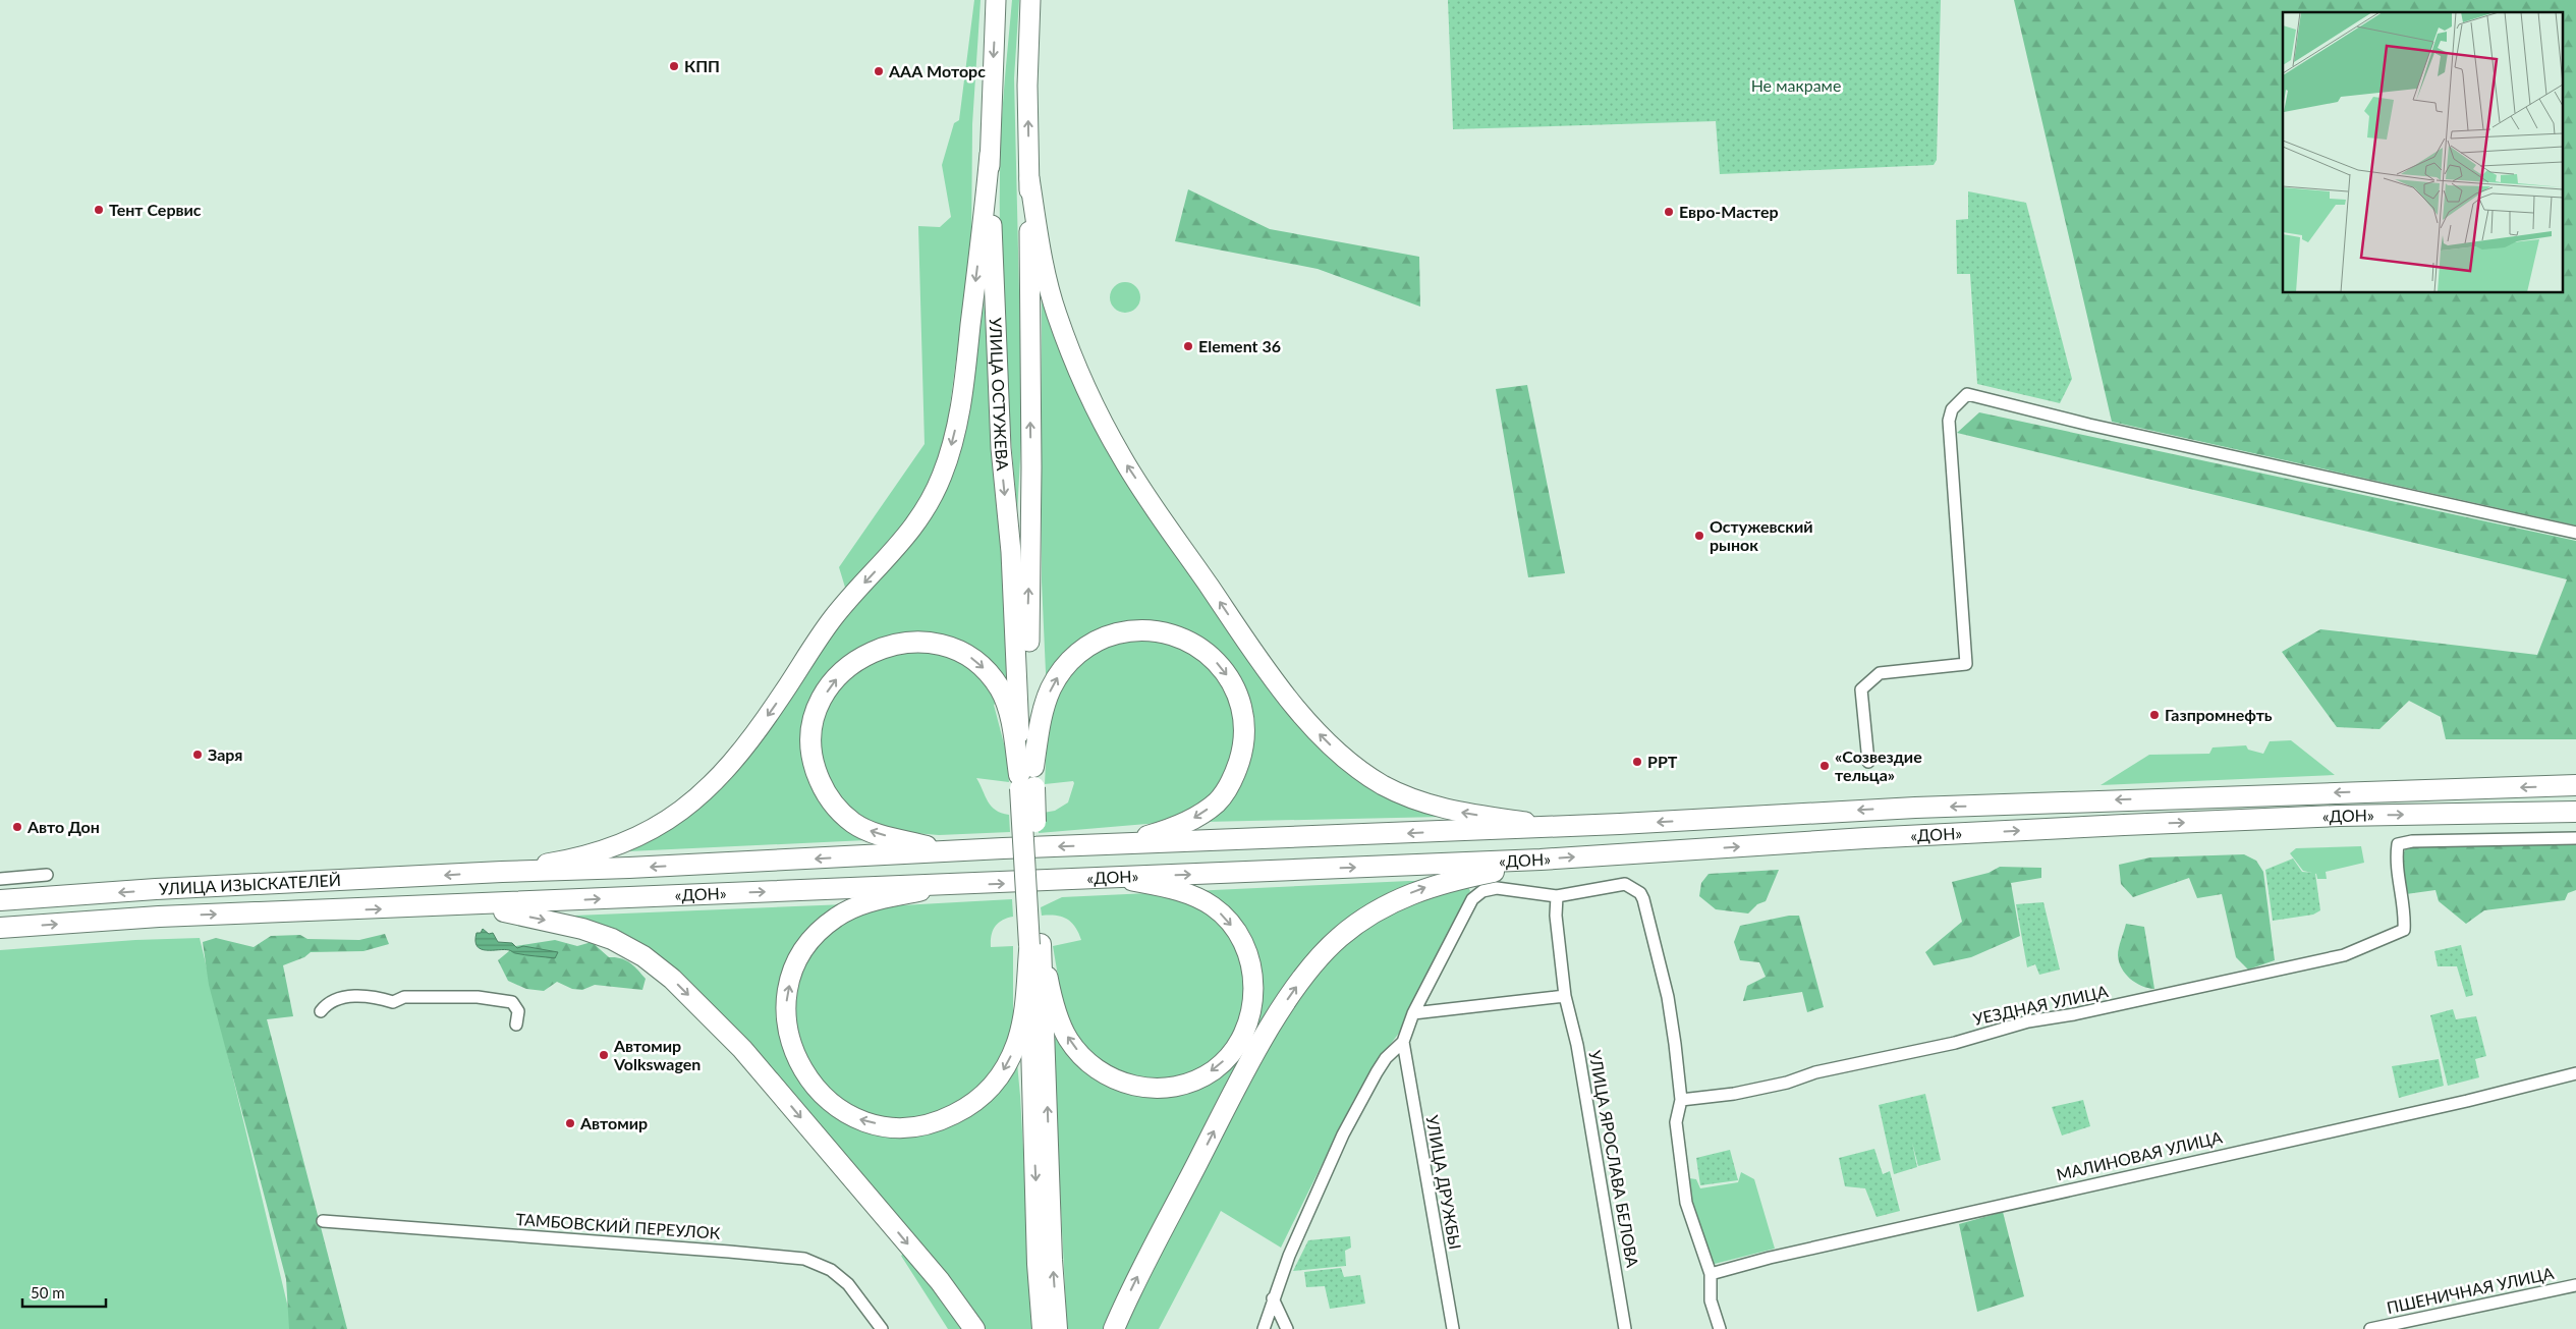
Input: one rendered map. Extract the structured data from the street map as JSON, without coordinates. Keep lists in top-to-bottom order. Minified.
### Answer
{"streets":{"highway":["«ДОН»","УЛИЦА ИЗЫСКАТЕЛЕЙ"],"main road":["УЛИЦА ОСТУЖЕВА"],"street":["УЕЗДНАЯ УЛИЦА","МАЛИНОВАЯ УЛИЦА","УЛИЦА ЯРОСЛАВА БЕЛОВА","УЛИЦА ДРУЖБЫ","ТАМБОВСКИЙ ПЕРЕУЛОК","ПШЕНИЧНАЯ УЛИЦА"]},"crossings":[["«ДОН»","УЛИЦА ИЗЫСКАТЕЛЕЙ"]],"parks":["Не макраме"],"places":["КПП","ААА Моторс","Тент Сервис","Евро-Мастер","Element 36","Остужевский рынок","Газпромнефть","Заря","РРТ","«Созвездие тельца»","Авто Дон","Автомир Volkswagen","Автомир"],"scale_bar":"50 m"}
